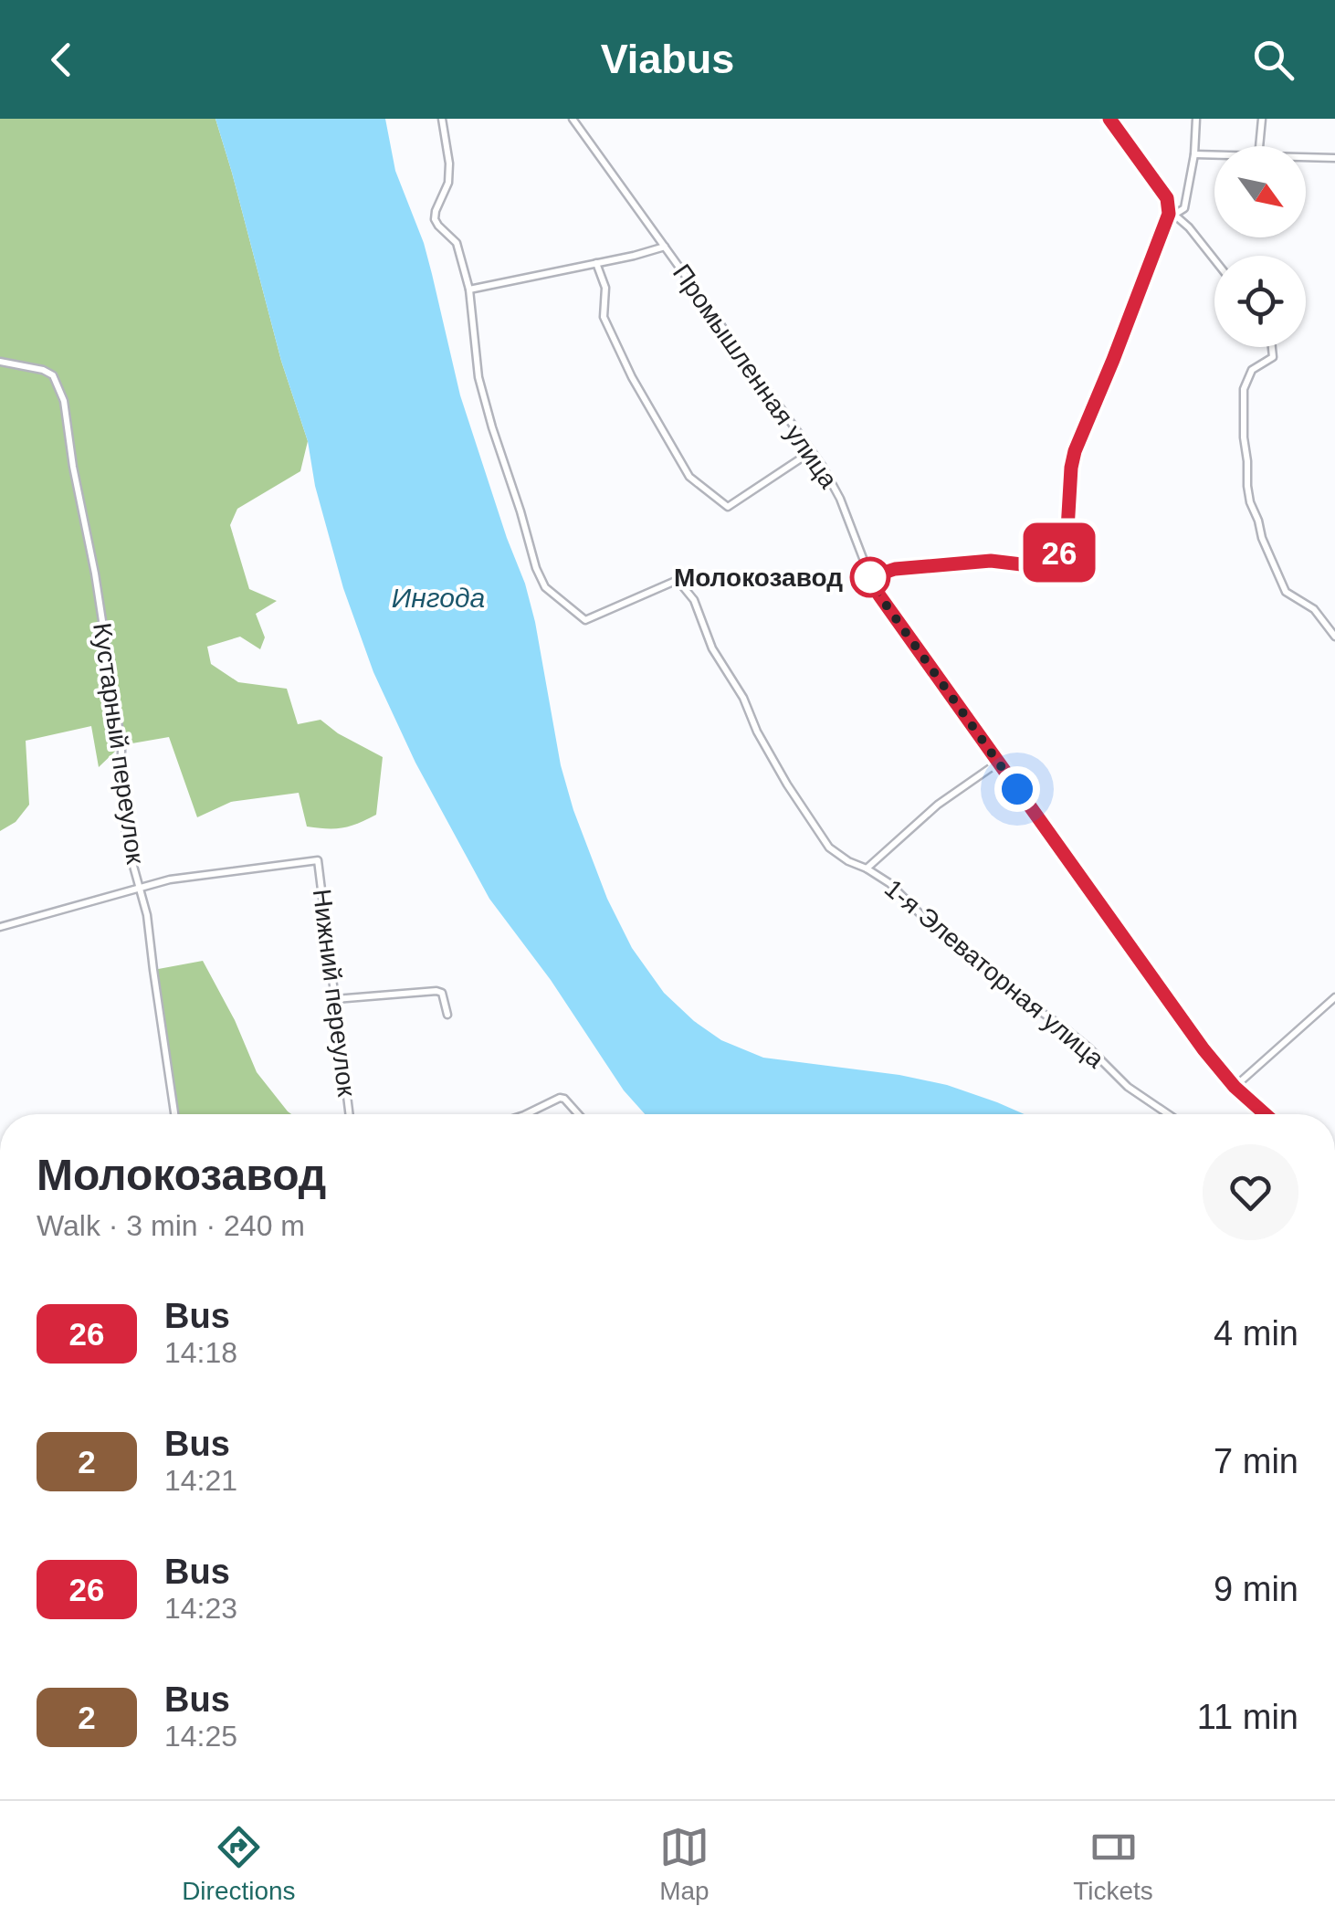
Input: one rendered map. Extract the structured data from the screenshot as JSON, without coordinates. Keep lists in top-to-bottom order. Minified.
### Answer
{"streets":{"street":["Промышленная улица","Кустарный переулок","1-я Элеваторная улица","Нижний переулок"]},"crossings":[["Кустарный переулок","Нижний переулок"]],"water":["Ингода"],"places":["Молокозавод"],"lines":["bus line 26"],"north":"bottom right","page":{"header":"Viabus","on_map":"26","heading":["Молокозавод","Walk · 3 min · 240 m"],"list":[{"mark":"26","name":"Bus","note":"14:18","value":"4 min"},{"mark":"2","name":"Bus","note":"14:21","value":"7 min"},{"mark":"26","name":"Bus","note":"14:23","value":"9 min"},{"mark":"2","name":"Bus","note":"14:25","value":"11 min"}],"tabs":["Directions","Map","Tickets"]}}
